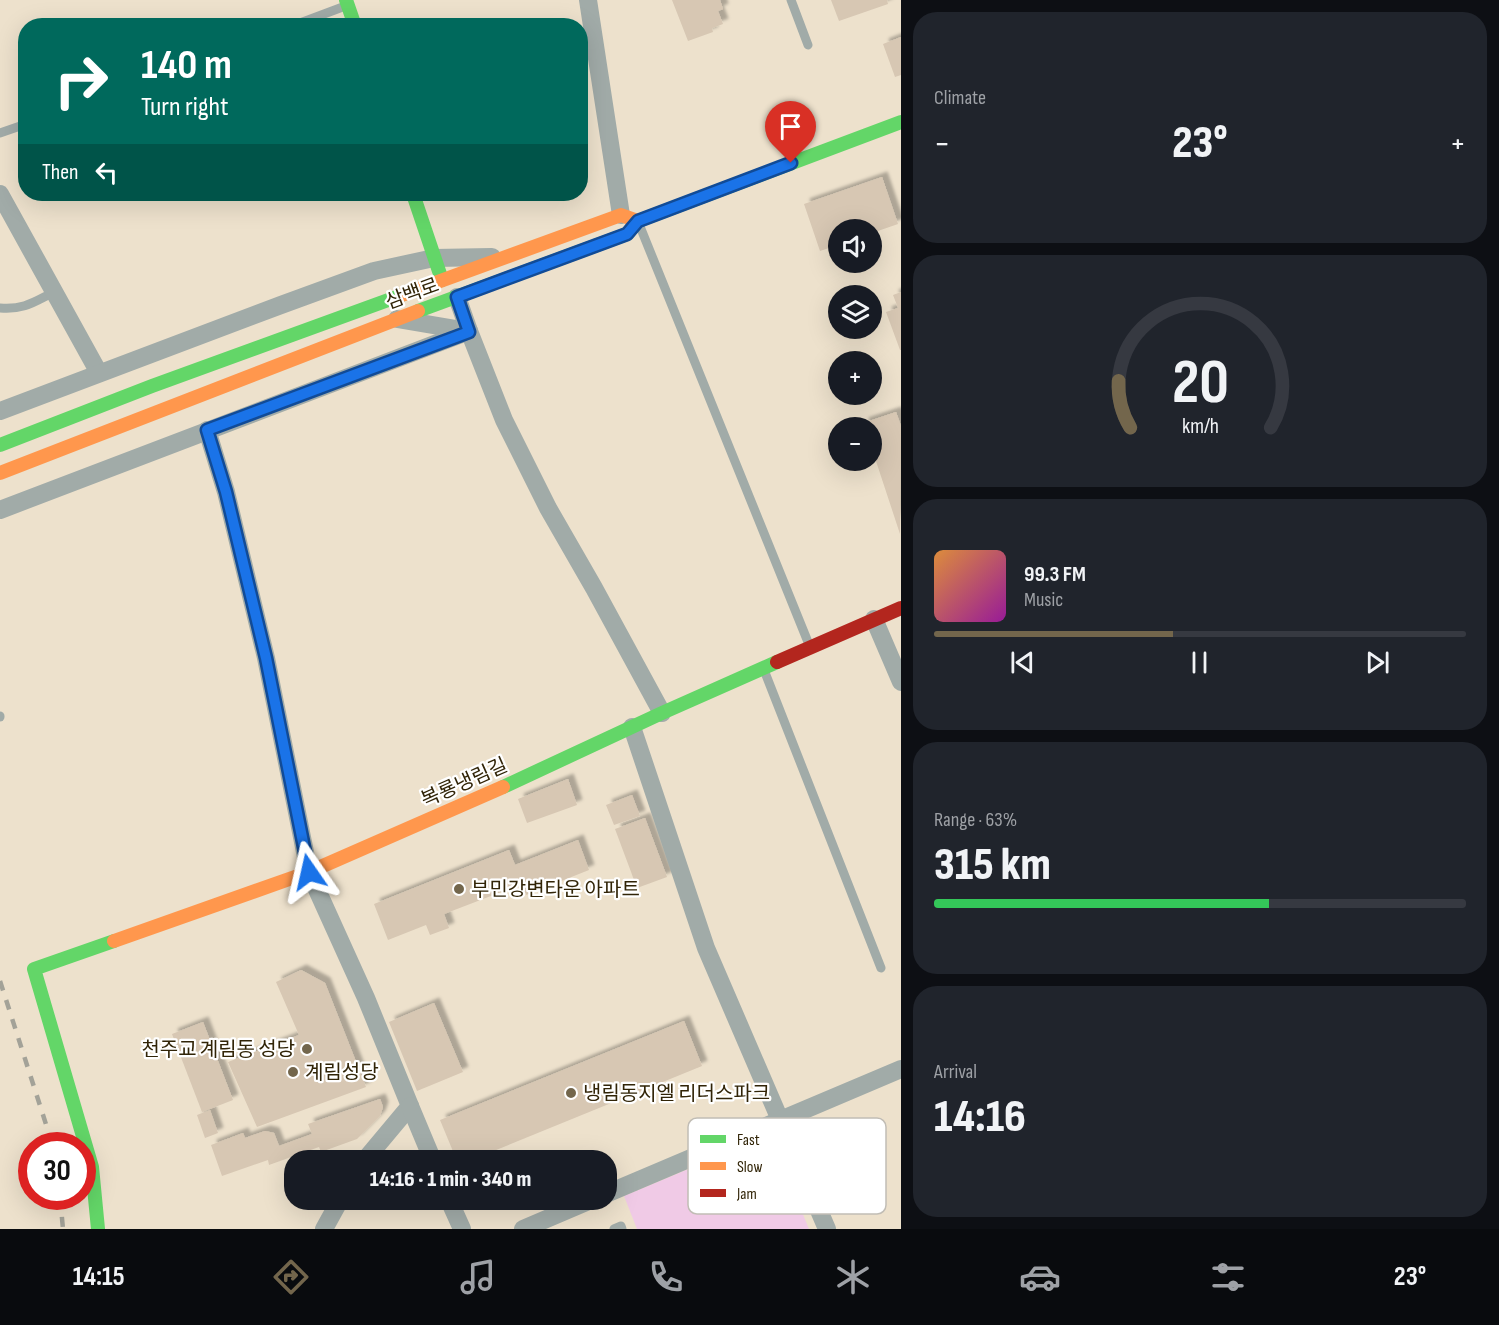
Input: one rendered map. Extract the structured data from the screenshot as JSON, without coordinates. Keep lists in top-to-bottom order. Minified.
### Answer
{"streets":{"street":["삼백로","복룡냉림길"]},"places":["부민강변타운 아파트","천주교 계림동 성당","계림성당","냉림동지엘 리더스파크"],"legend":["Fast","Slow","Jam"],"page":{"tile":["Climate",["Range · 63%","315 km"],["Arrival","14:16"]],"turn":["140 m","Turn right"],"heat":["−","23°","+"],"then":"Then","map_buttons":["+","−"],"song":["99.3 FM","Music"],"limit":"30","trip":"14:16 · 1 min · 340 m","tabs":["14:15","23°"],"gauge":["20","km/h"]}}
